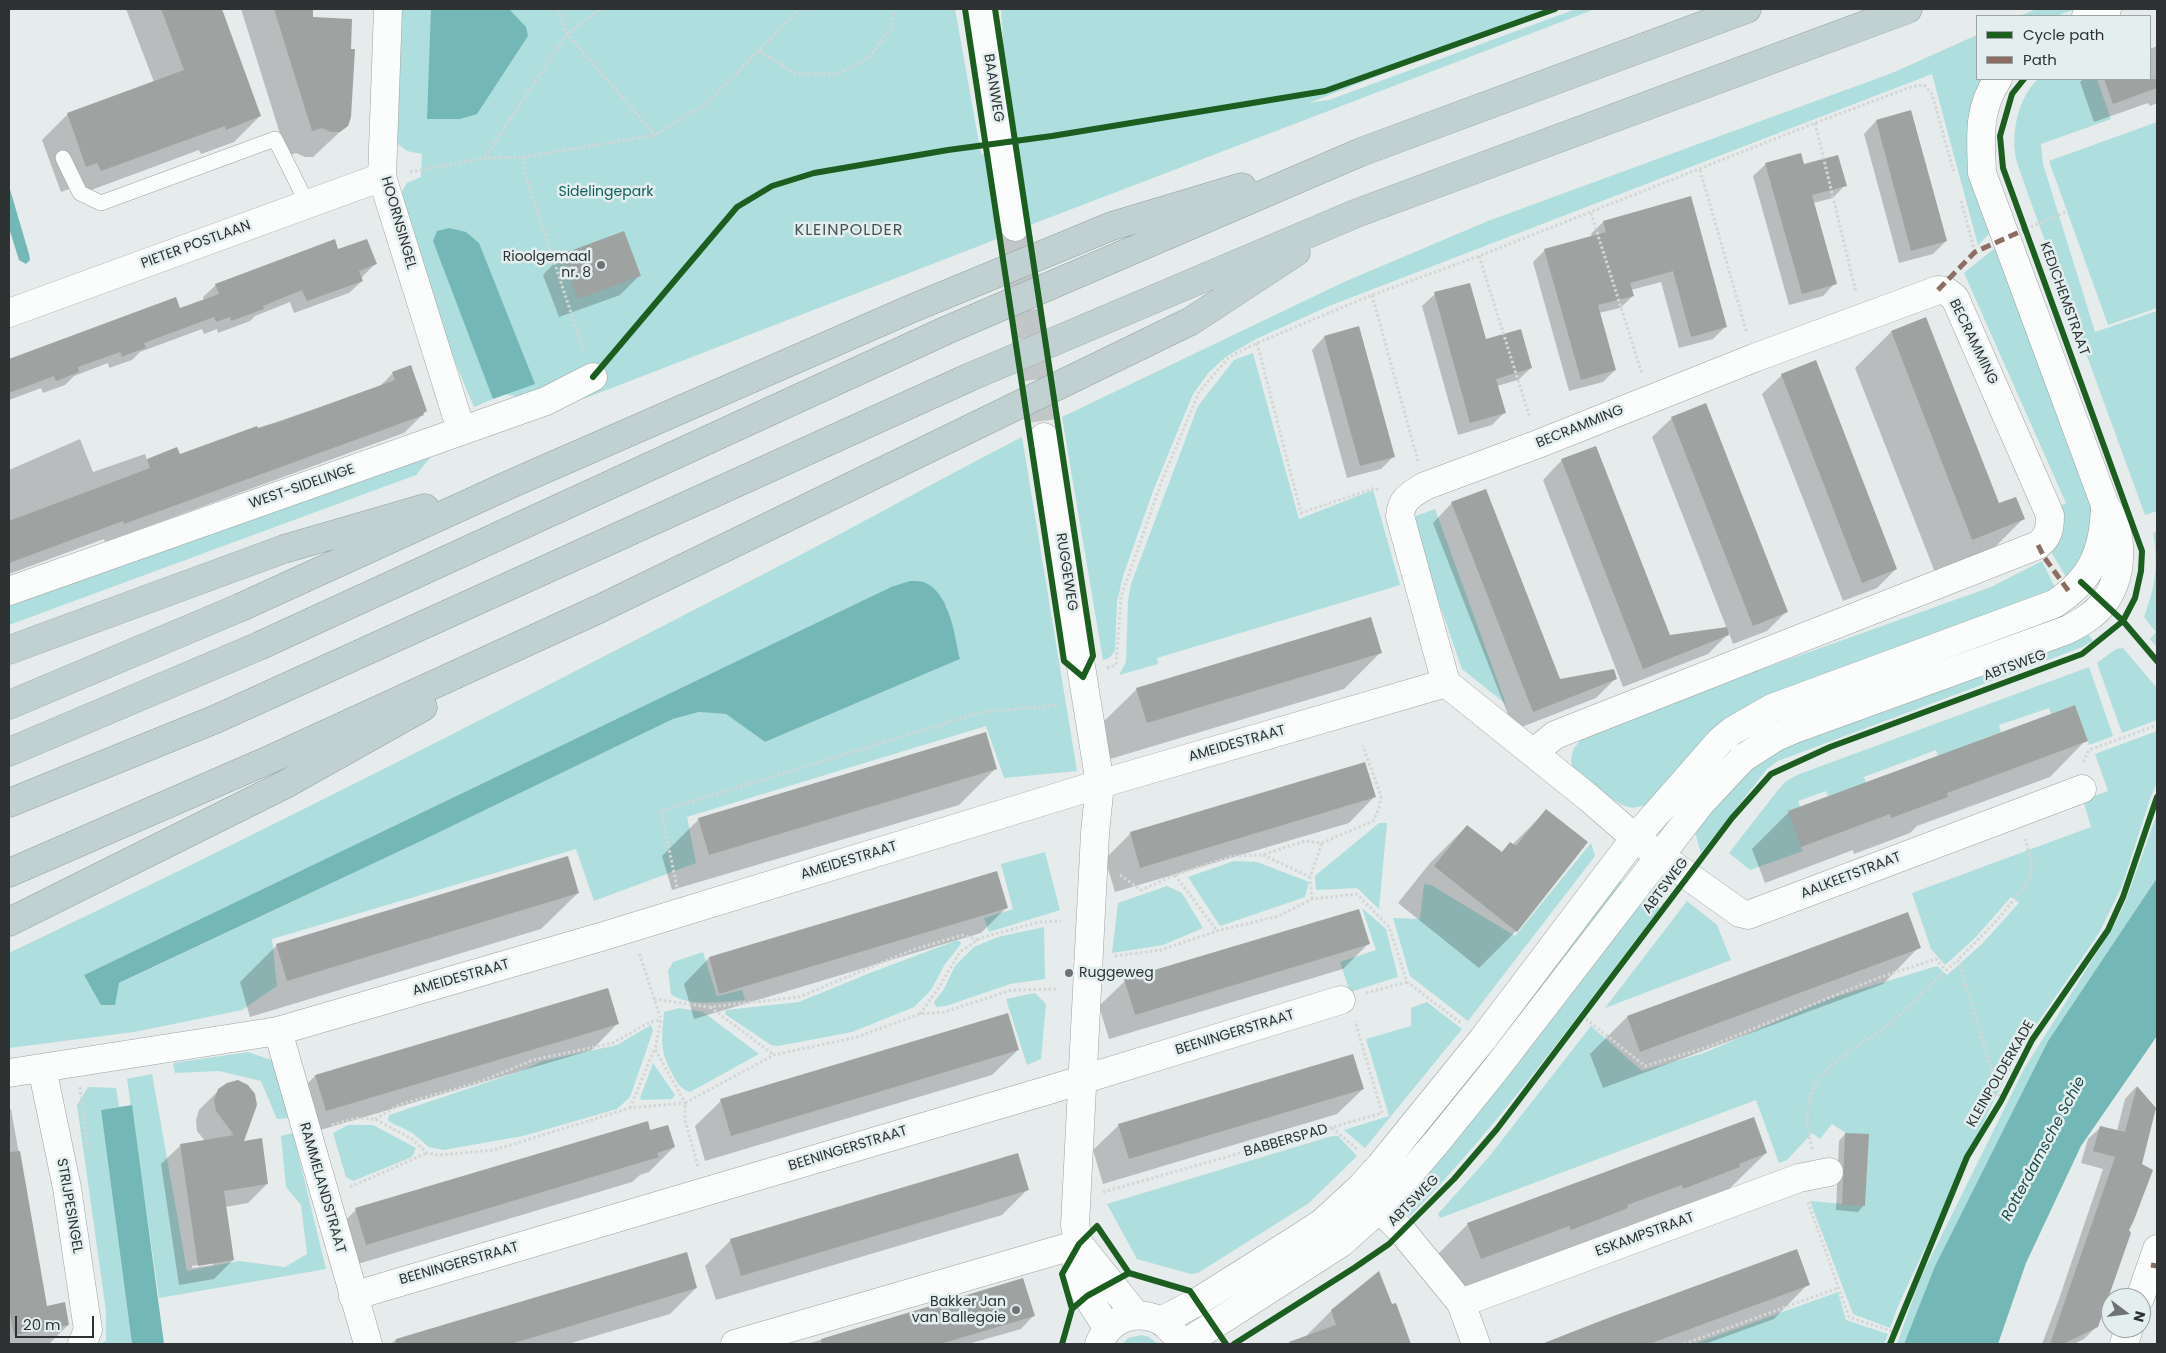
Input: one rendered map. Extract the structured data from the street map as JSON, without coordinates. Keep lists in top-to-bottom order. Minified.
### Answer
{"streets":{"street":["BAANWEG","HOORNSINGEL","PIETER POSTLAAN","BECRAMMING","WEST-SIDELINGE","RUGGEWEG","ABTSWEG","AMEIDESTRAAT","AALKEETSTRAAT","BEENINGERSTRAAT","RAMMELANDSTRAAT","STRIJPESINGEL","ESKAMPSTRAAT"],"path":["BABBERSPAD"],"cycle path":["KEDICHEMSTRAAT","KLEINPOLDERKADE"]},"crossings":[["HOORNSINGEL","PIETER POSTLAAN"],["HOORNSINGEL","WEST-SIDELINGE"],["RUGGEWEG","AMEIDESTRAAT"],["RUGGEWEG","BEENINGERSTRAAT"],["RUGGEWEG","BABBERSPAD"],["ABTSWEG","AALKEETSTRAAT"],["AMEIDESTRAAT","RAMMELANDSTRAAT"],["AMEIDESTRAAT","STRIJPESINGEL"],["BEENINGERSTRAAT","BABBERSPAD"],["BEENINGERSTRAAT","RAMMELANDSTRAAT"]],"districts":["KLEINPOLDER"],"water":["Rotterdamsche Schie"],"parks":["Sidelingepark"],"places":["Rioolgemaal nr. 8","Ruggeweg","Bakker Jan van Ballegoie"],"legend":["Cycle path","Path"],"scale_bar":"20 m","north":"right"}
